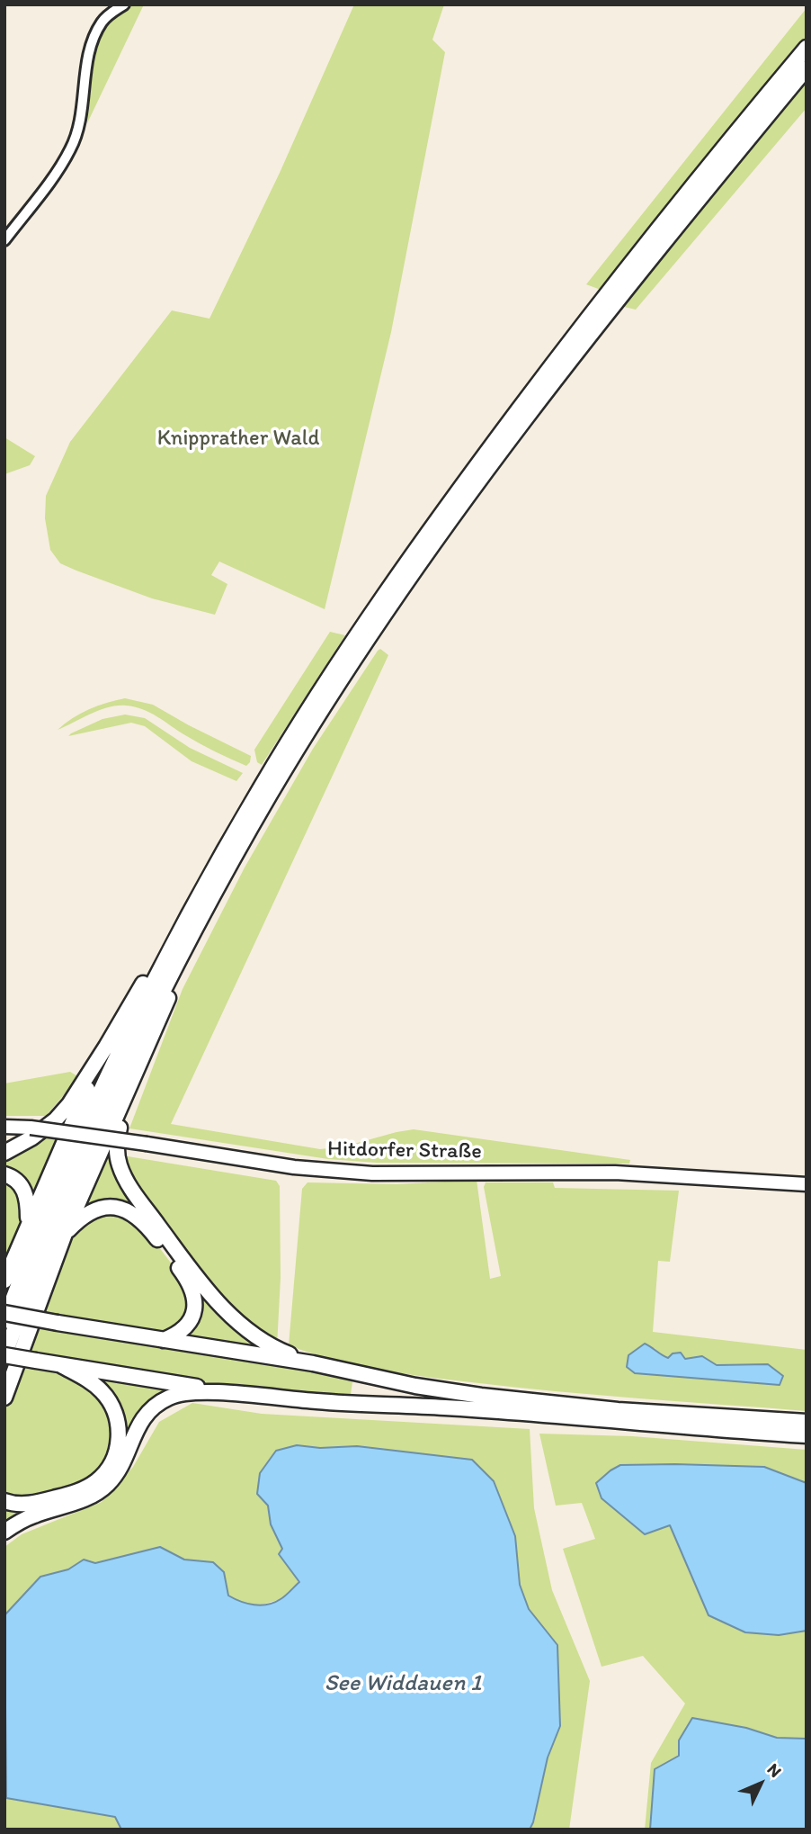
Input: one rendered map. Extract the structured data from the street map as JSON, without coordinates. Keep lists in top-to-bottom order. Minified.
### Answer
{"streets":{"main road":["Hitdorfer Straße"]},"water":["See Widdauen 1"],"parks":["Knipprather Wald"],"north":"top right"}
